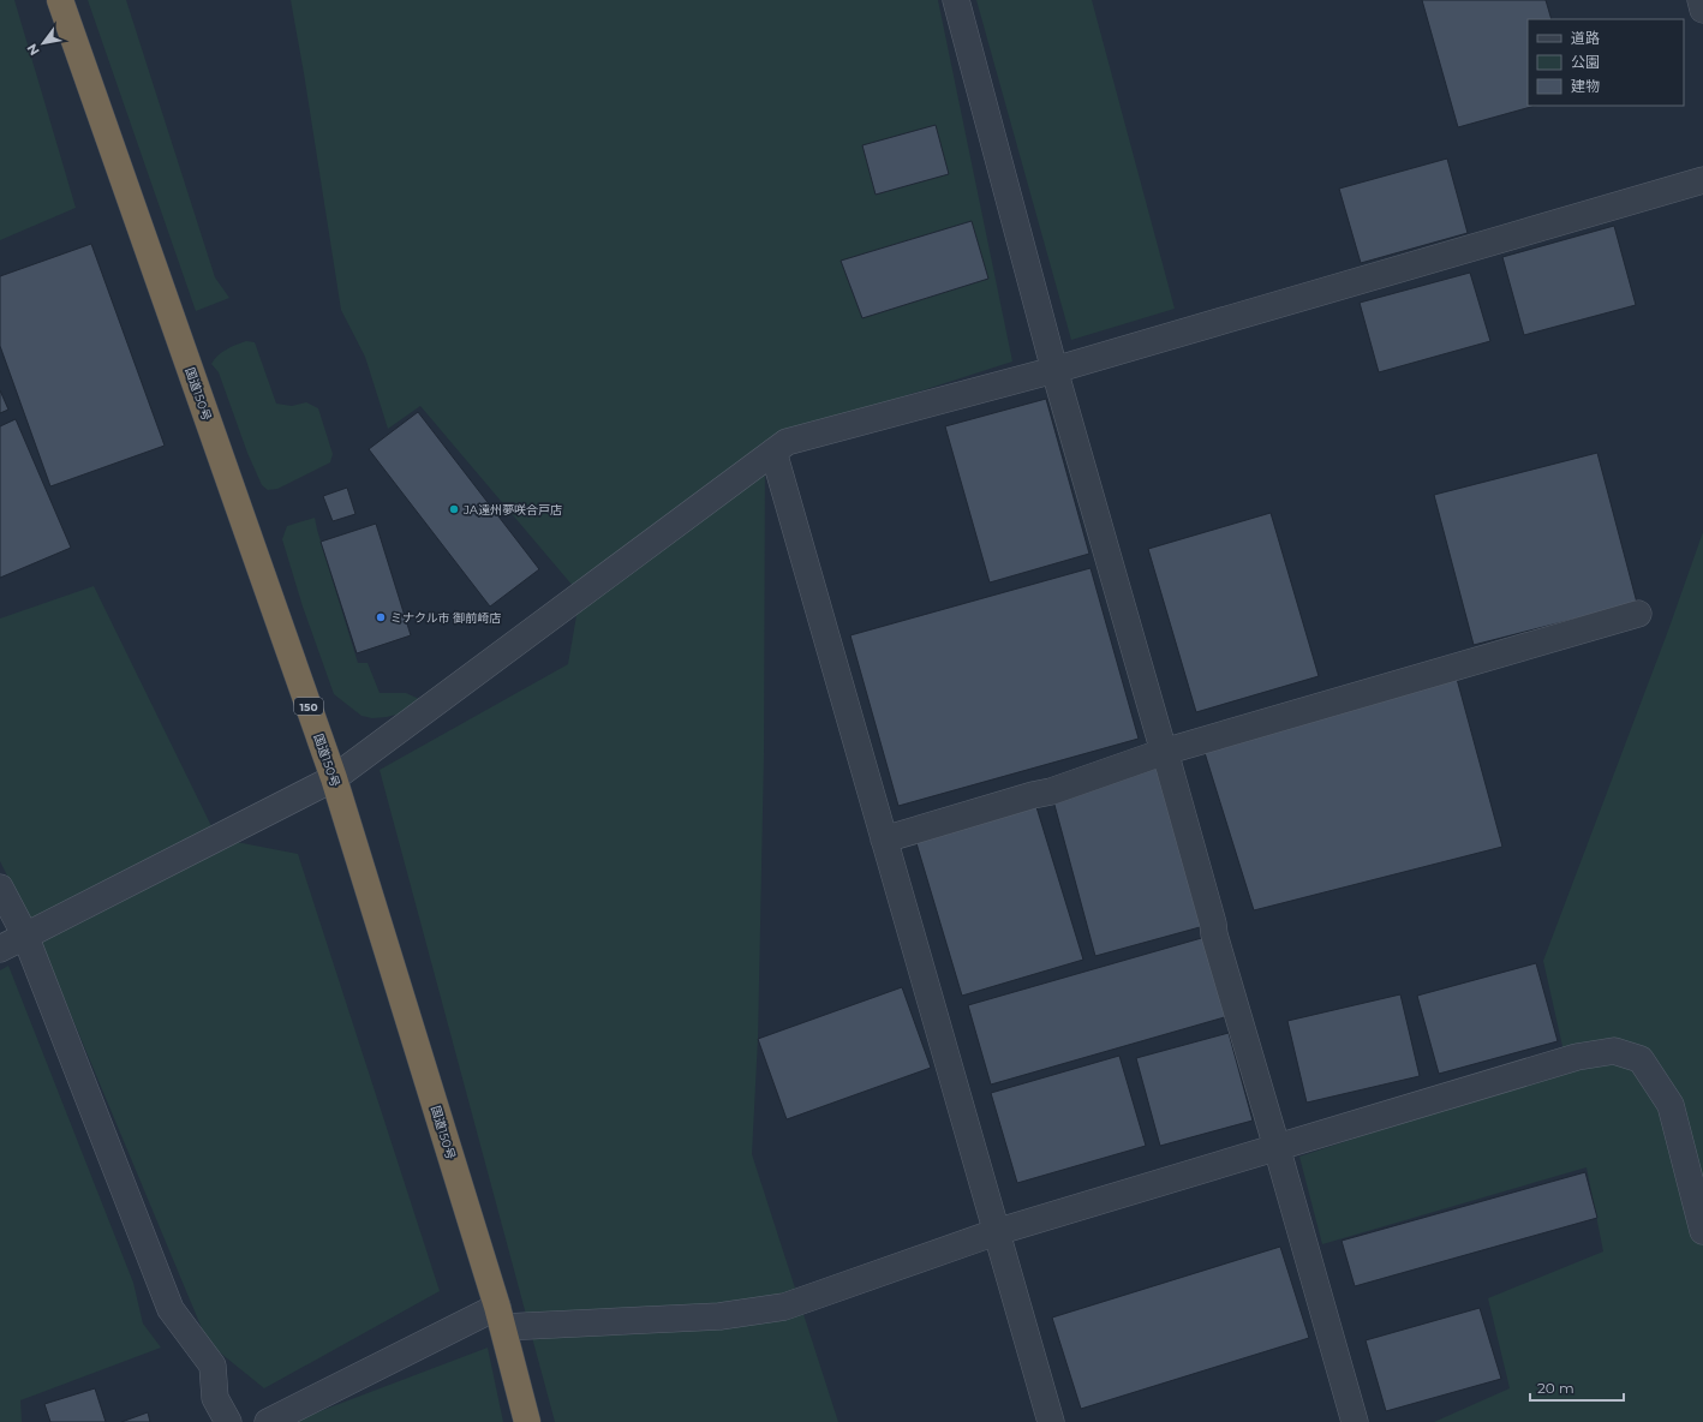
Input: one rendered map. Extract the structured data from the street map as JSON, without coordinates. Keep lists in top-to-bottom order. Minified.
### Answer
{"streets":{"highway":["国道150号","150"]},"places":["JA遠州夢咲合戸店","ミナクル市 御前崎店"],"legend":["道路","公園","建物"],"scale_bar":"20 m","north":"bottom left"}
